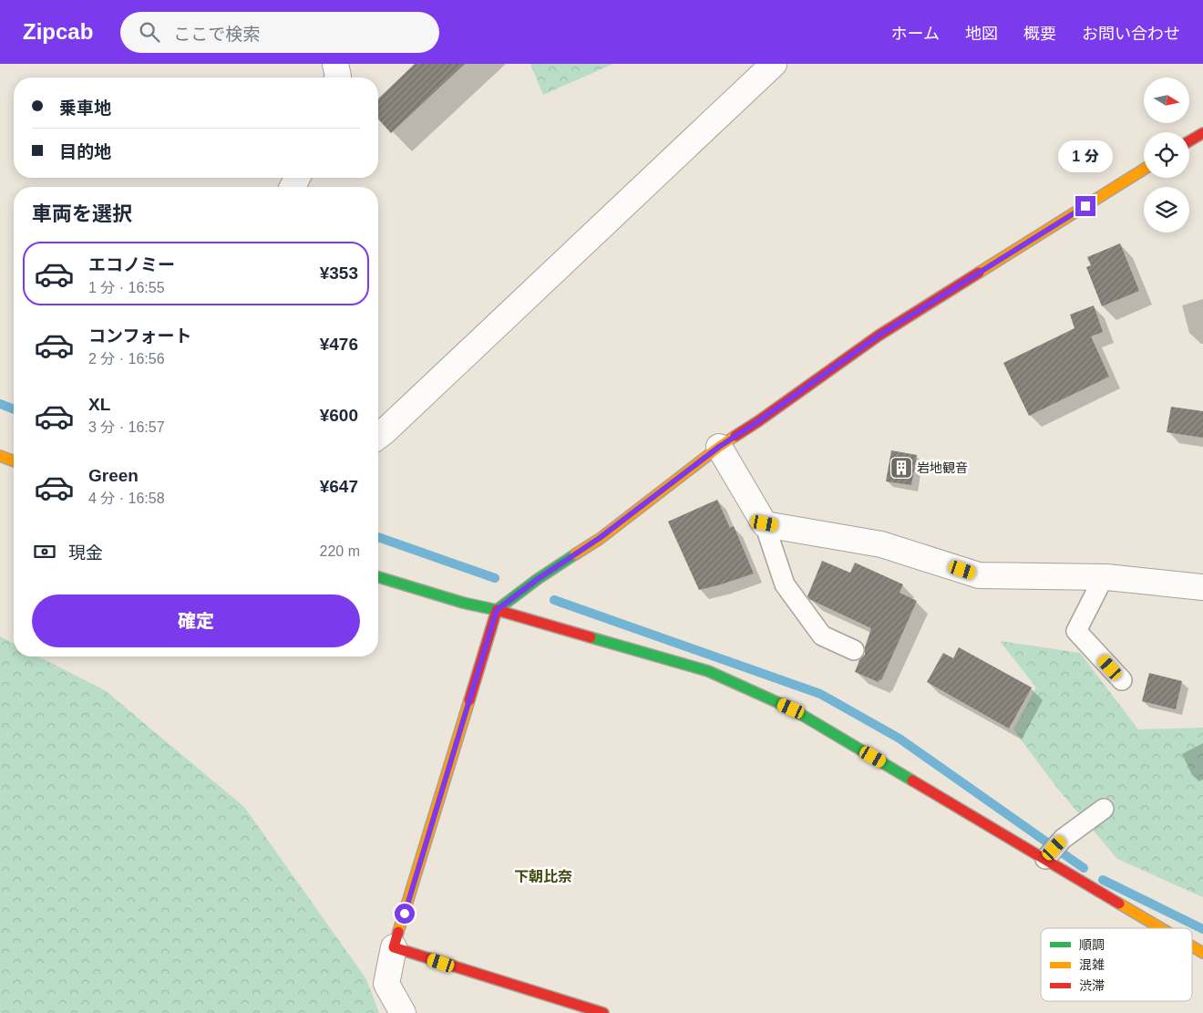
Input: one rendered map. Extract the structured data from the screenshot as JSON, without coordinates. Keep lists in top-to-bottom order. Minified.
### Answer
{"districts":["下朝比奈"],"places":{"building":["岩地観音"]},"legend":["順調","混雑","渋滞"],"north":"right","page":{"header":"Zipcab","search":"ここで検索","nav":["ホーム","地図","概要","お問い合わせ"],"banner":["乗車地","目的地"],"bubble":"1 分","heading":"車両を選択","list":[{"name":"エコノミー","note":"1 分 · 16:55","value":"¥353"},{"name":"コンフォート","note":"2 分 · 16:56","value":"¥476"},{"name":"XL","note":"3 分 · 16:57","value":"¥600"},{"name":"Green","note":"4 分 · 16:58","value":"¥647"}],"pay":["現金","220 m"],"buttons":"確定"}}
